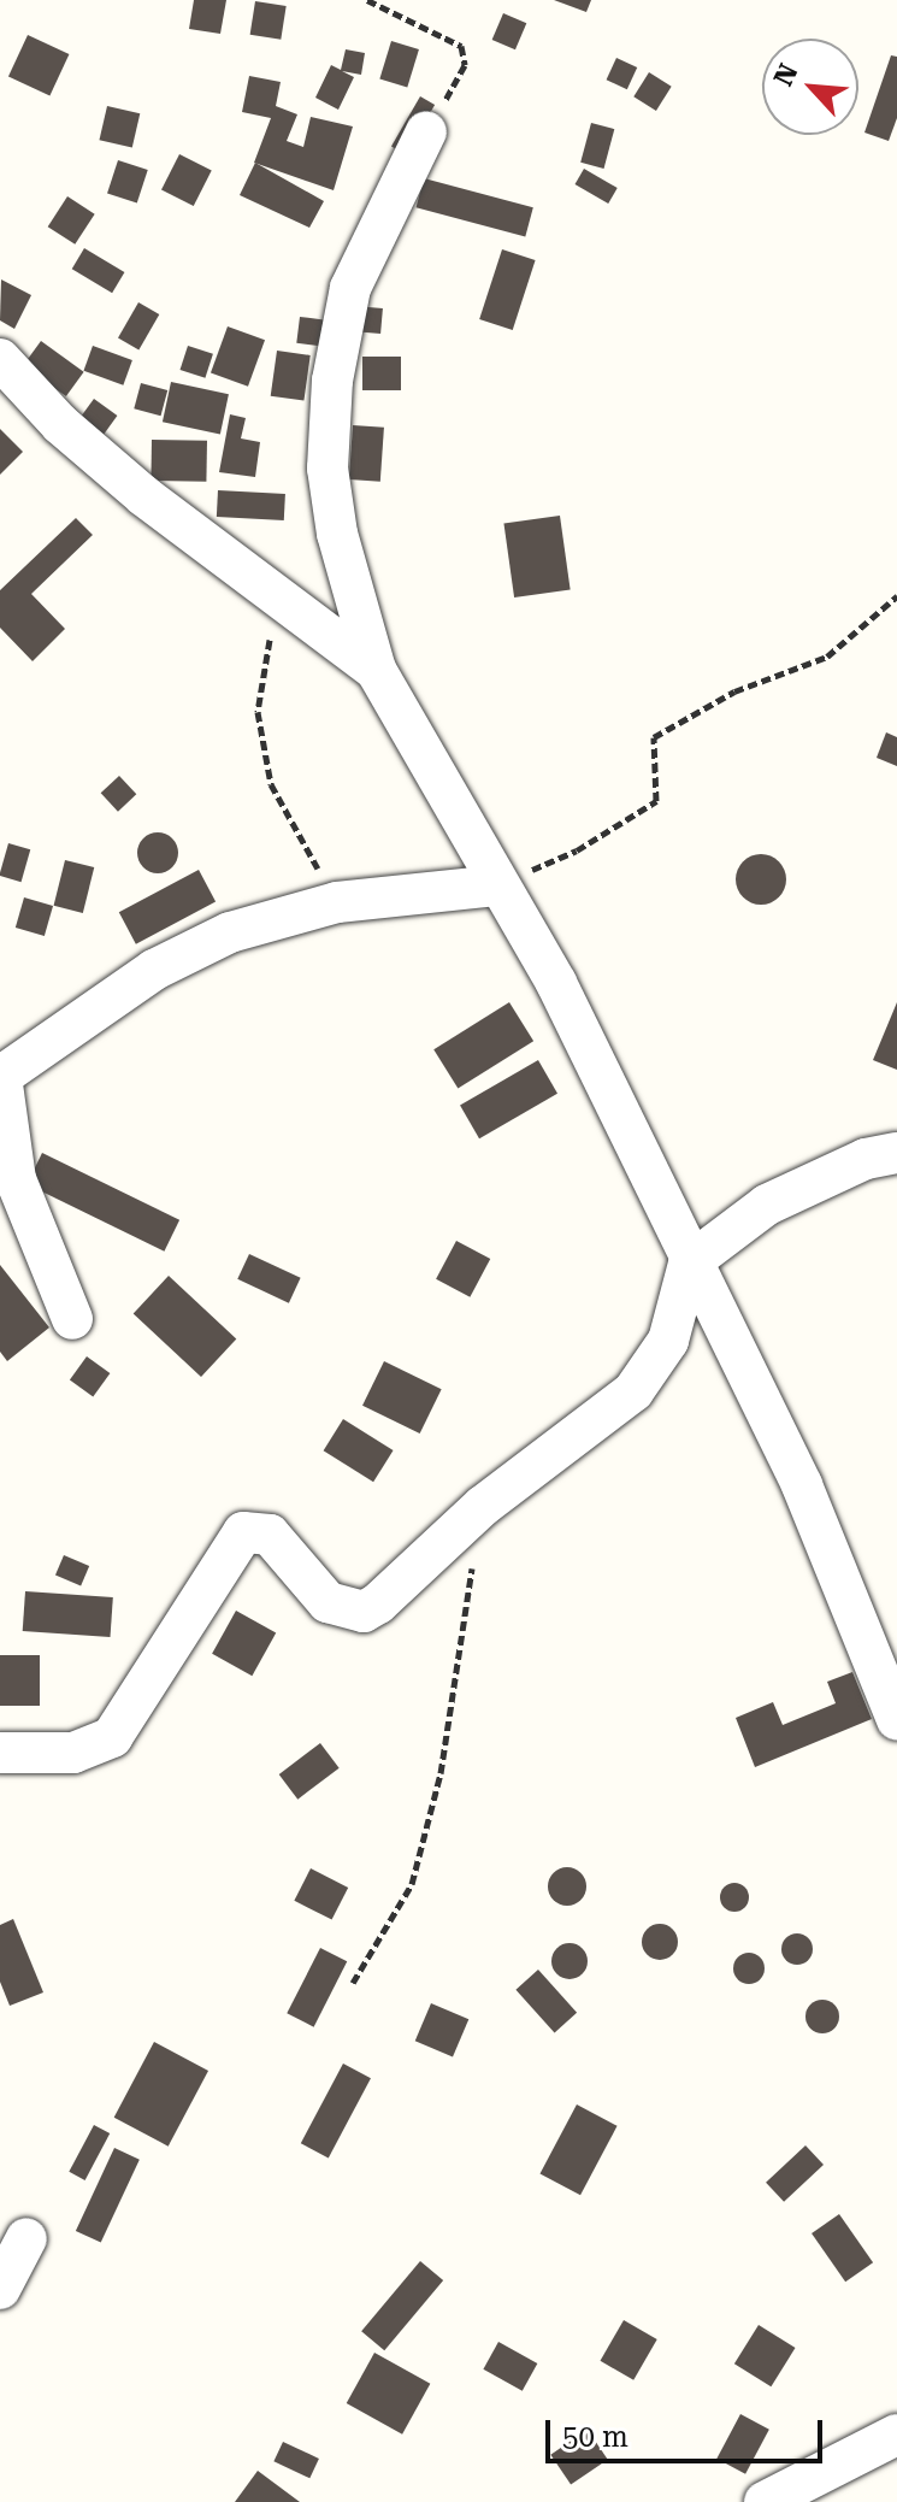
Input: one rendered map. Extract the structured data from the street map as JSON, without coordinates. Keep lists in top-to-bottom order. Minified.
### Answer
{"scale_bar":"50 m","north":"top left"}
